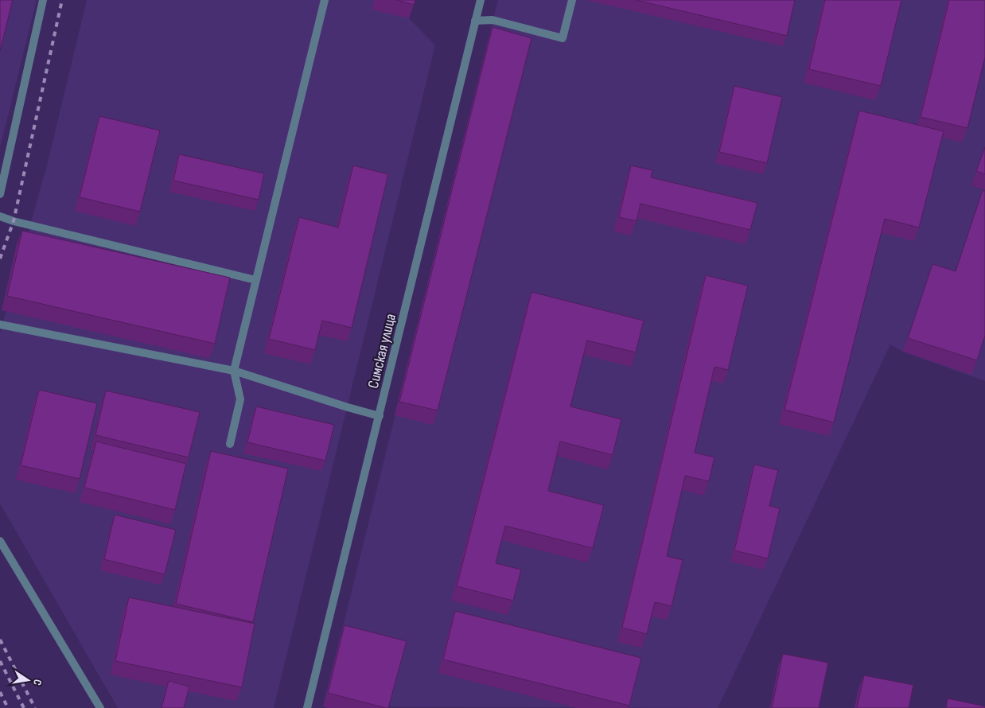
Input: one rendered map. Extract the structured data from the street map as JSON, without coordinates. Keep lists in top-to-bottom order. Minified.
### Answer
{"streets":{"street":["Симская улица"]},"north":"right"}
